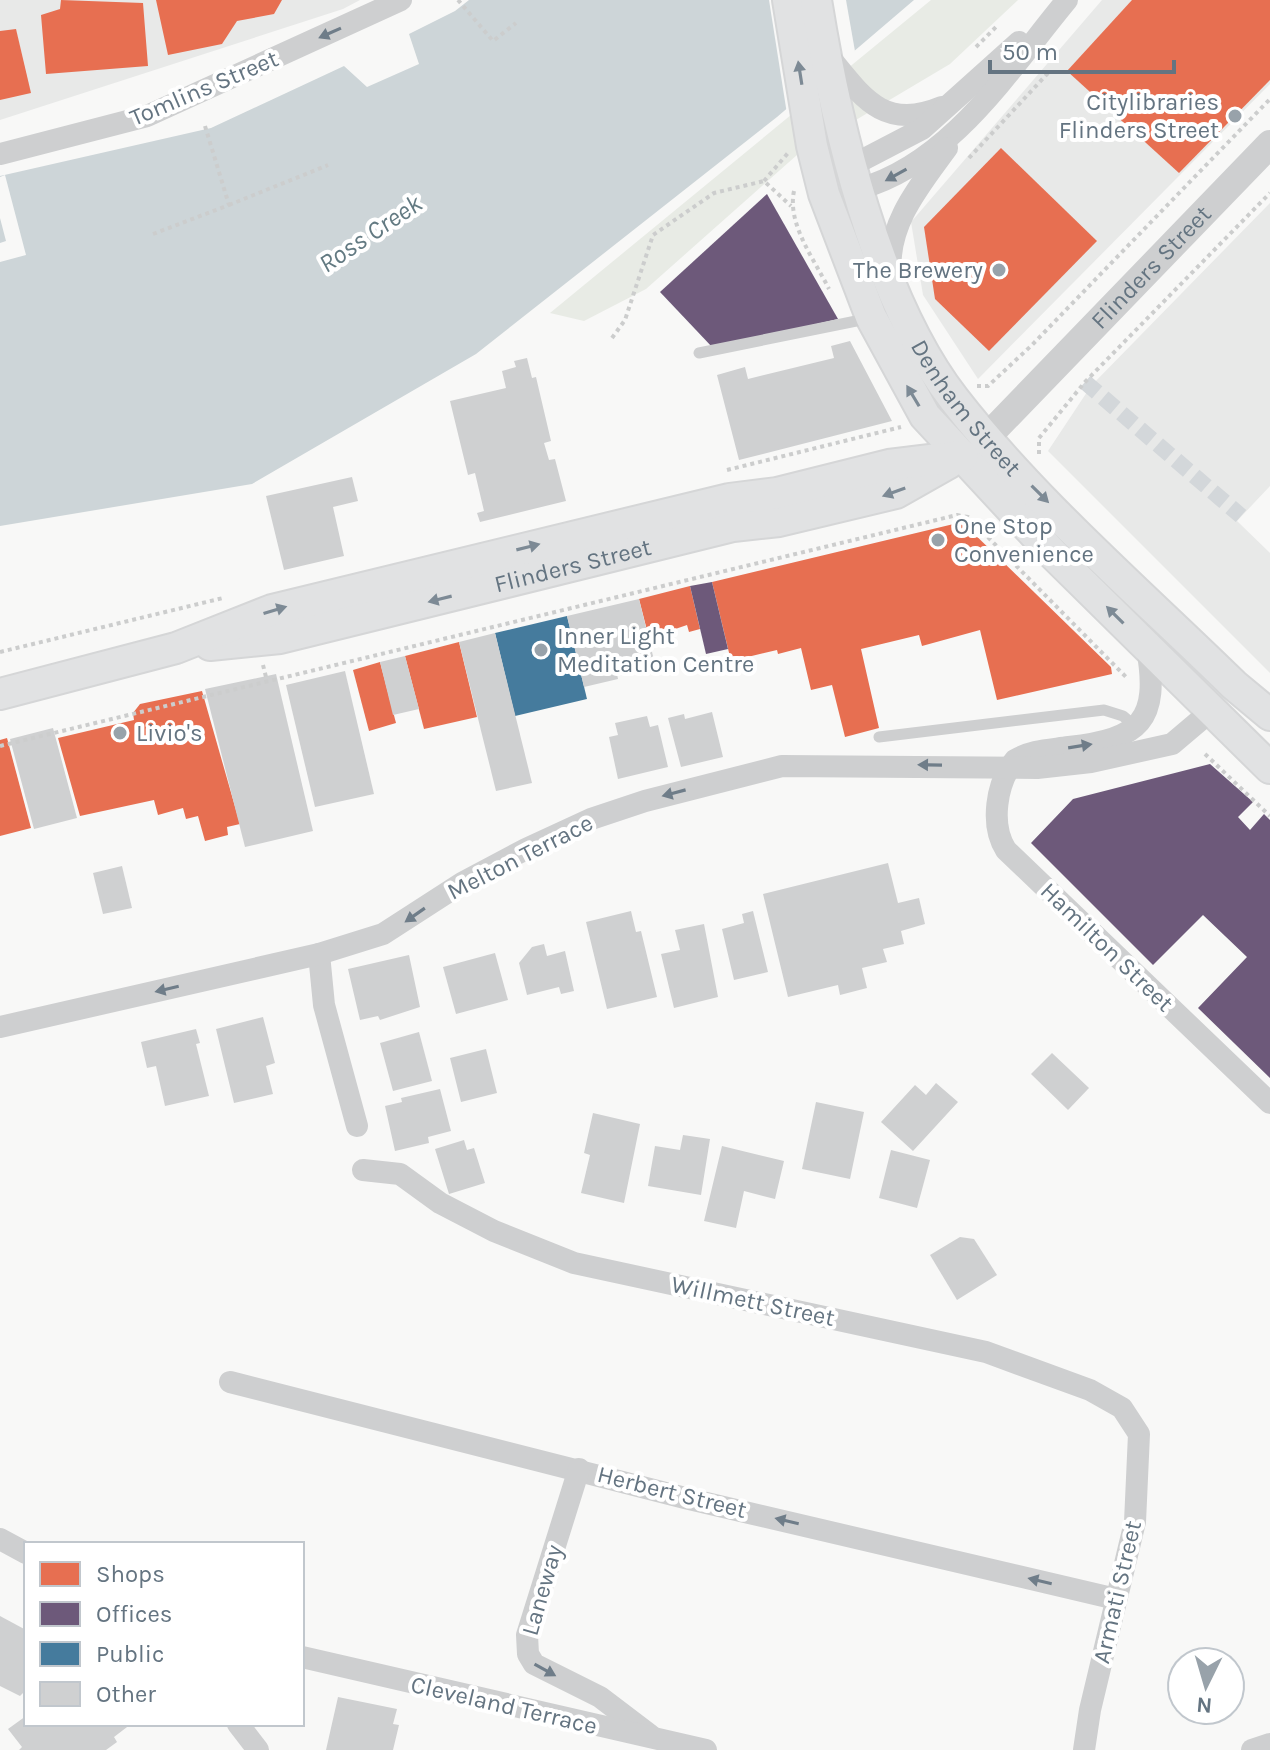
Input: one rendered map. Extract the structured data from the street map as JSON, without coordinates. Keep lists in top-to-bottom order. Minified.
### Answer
{"streets":{"main road":["Flinders Street","Denham Street"],"street":["Tomlins Street","Melton Terrace","Hamilton Street","Willmett Street","Herbert Street","Laneway","Armati Street","Cleveland Terrace"]},"crossings":[["Flinders Street","Denham Street"],["Denham Street","Melton Terrace"],["Melton Terrace","Hamilton Street"],["Willmett Street","Armati Street"],["Herbert Street","Laneway"],["Herbert Street","Armati Street"],["Laneway","Cleveland Terrace"]],"one_way":["Tomlins Street","Herbert Street","Laneway"],"water":["Ross Creek"],"places":["Citylibraries Flinders Street","The Brewery","One Stop Convenience","Inner Light Meditation Centre","Livio's"],"legend":["Shops","Offices","Public","Other"],"scale_bar":"50 m","north":"bottom"}
